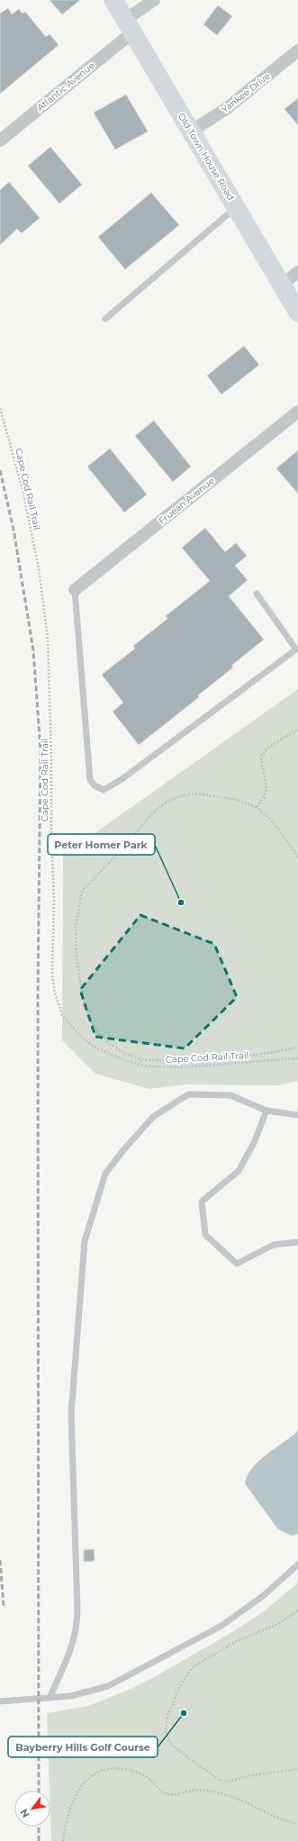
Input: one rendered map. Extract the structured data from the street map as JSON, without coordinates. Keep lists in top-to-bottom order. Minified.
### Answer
{"streets":{"main road":["Old Town House Road"],"street":["Atlantic Avenue","Yankee Drive","Fruean Avenue"],"path":["Cape Cod Rail Trail"]},"crossings":[["Atlantic Avenue","Old Town House Road"],["Yankee Drive","Old Town House Road"]],"places":["Peter Homer Park","Bayberry Hills Golf Course"],"north":"bottom left"}
